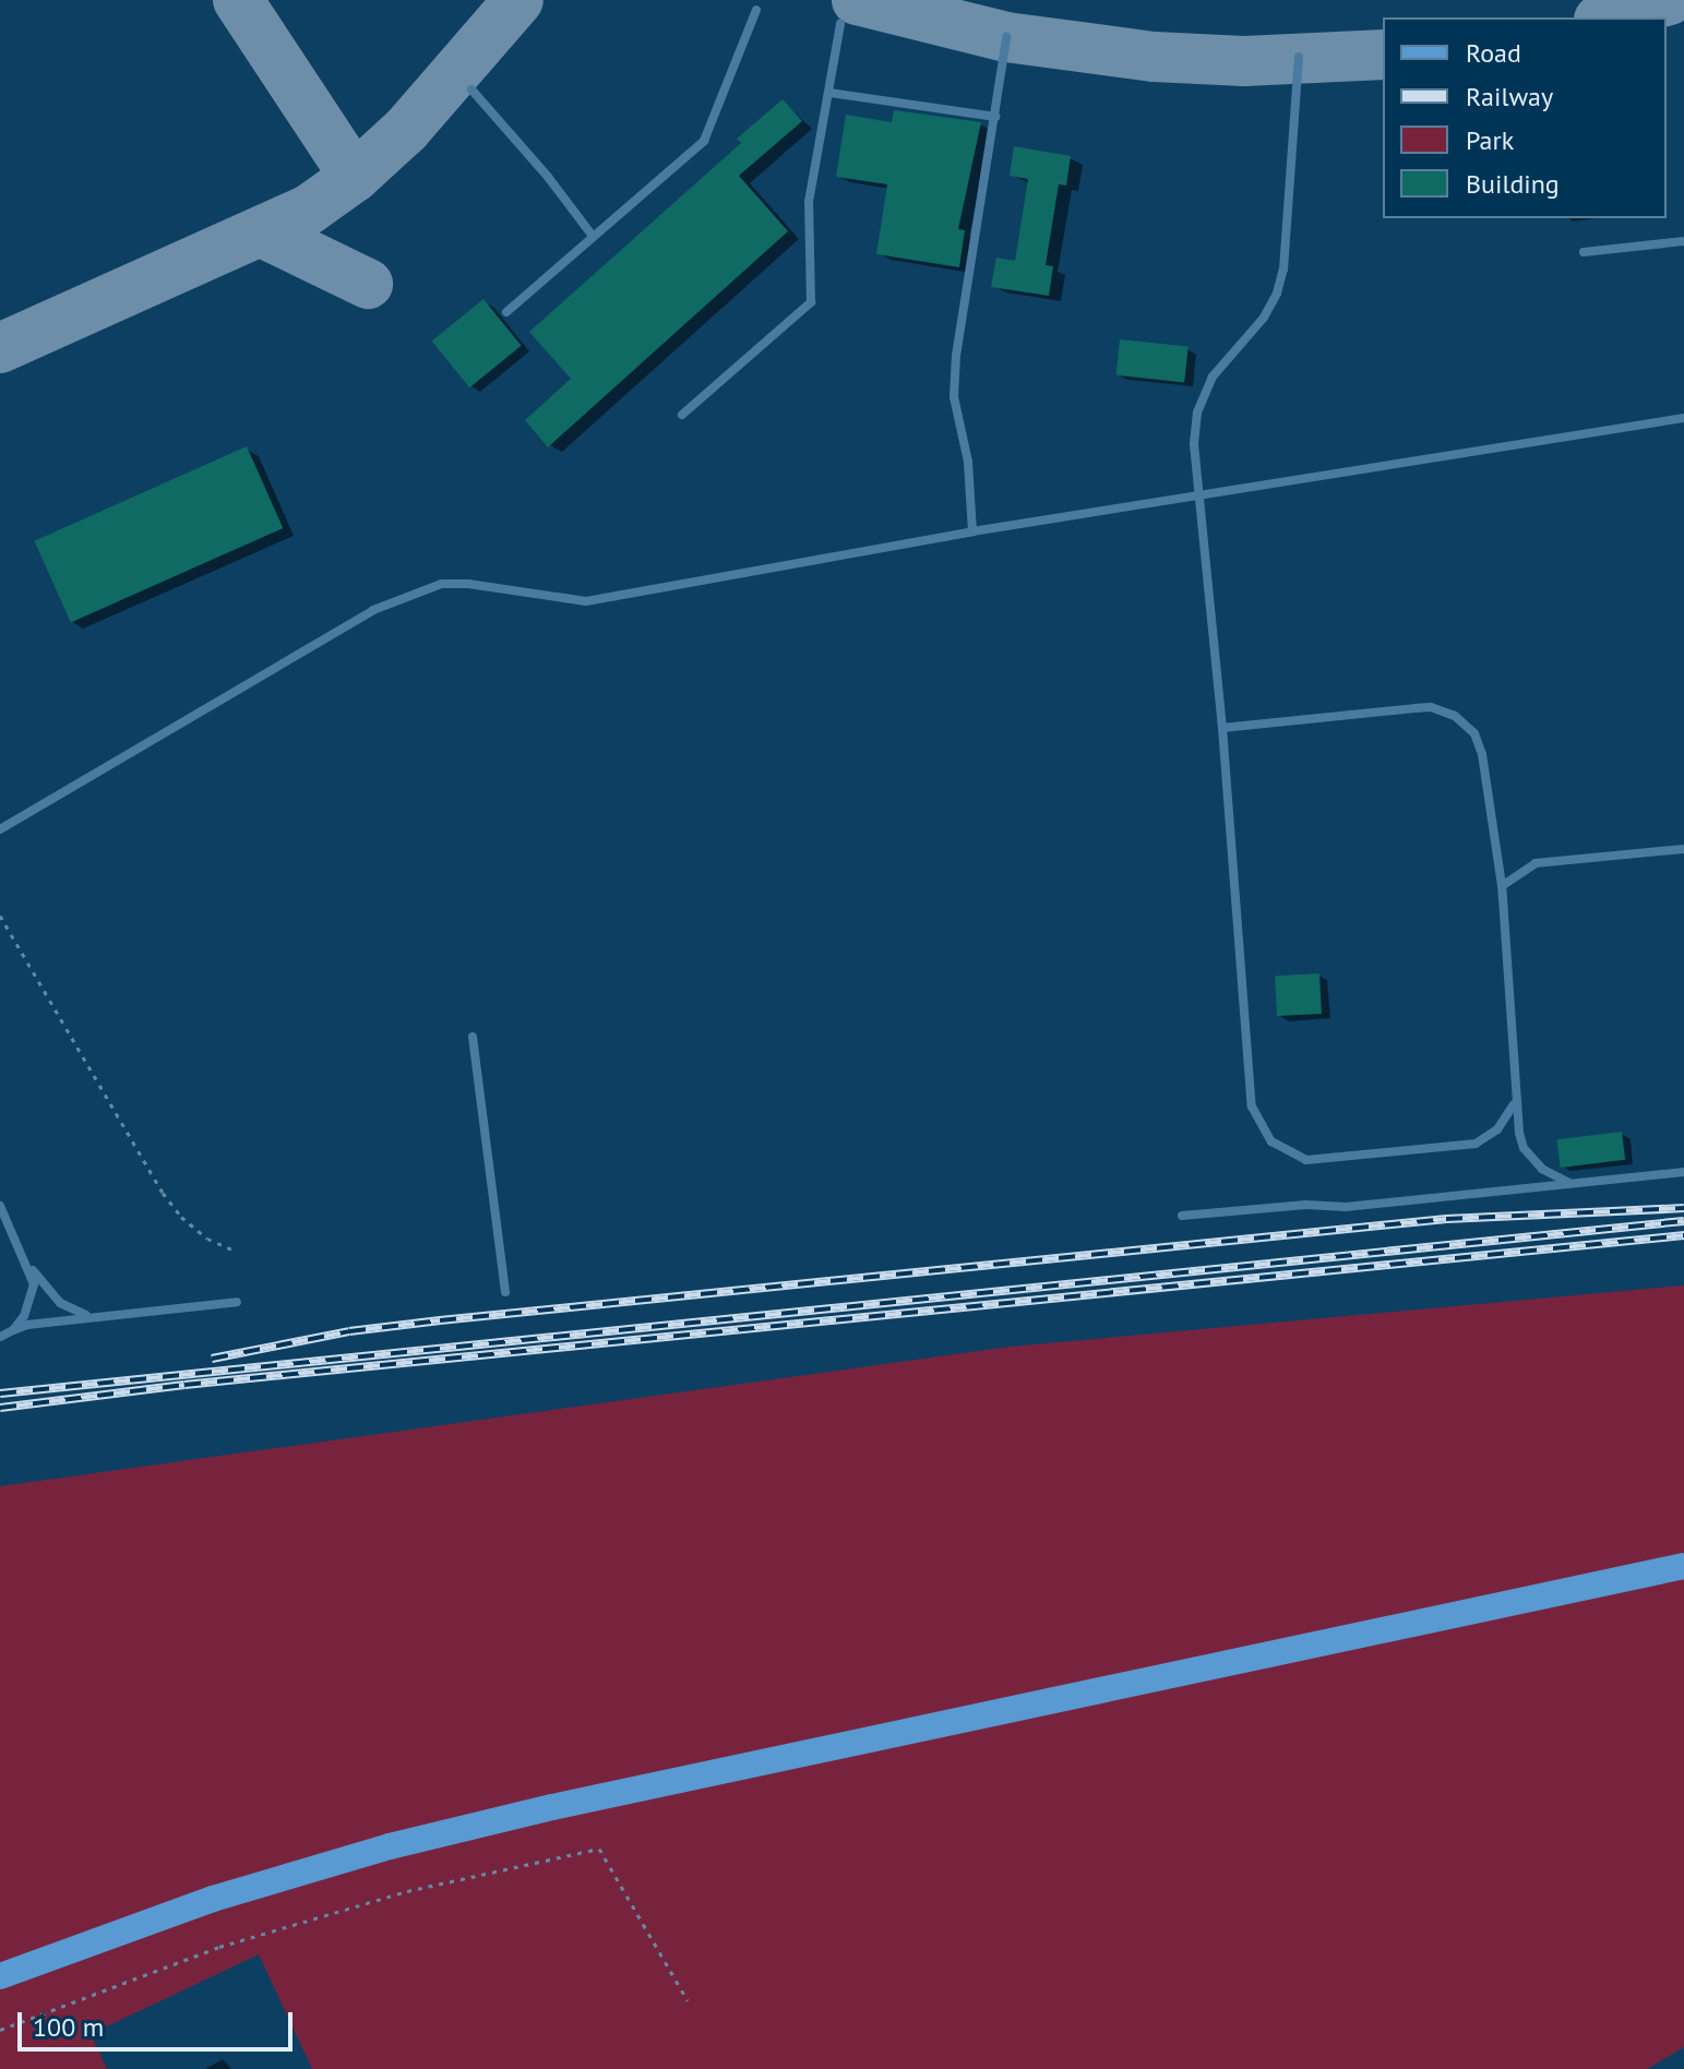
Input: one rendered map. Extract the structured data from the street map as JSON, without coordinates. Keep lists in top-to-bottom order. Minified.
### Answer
{"legend":["Road","Railway","Park","Building"],"scale_bar":"100 m"}
